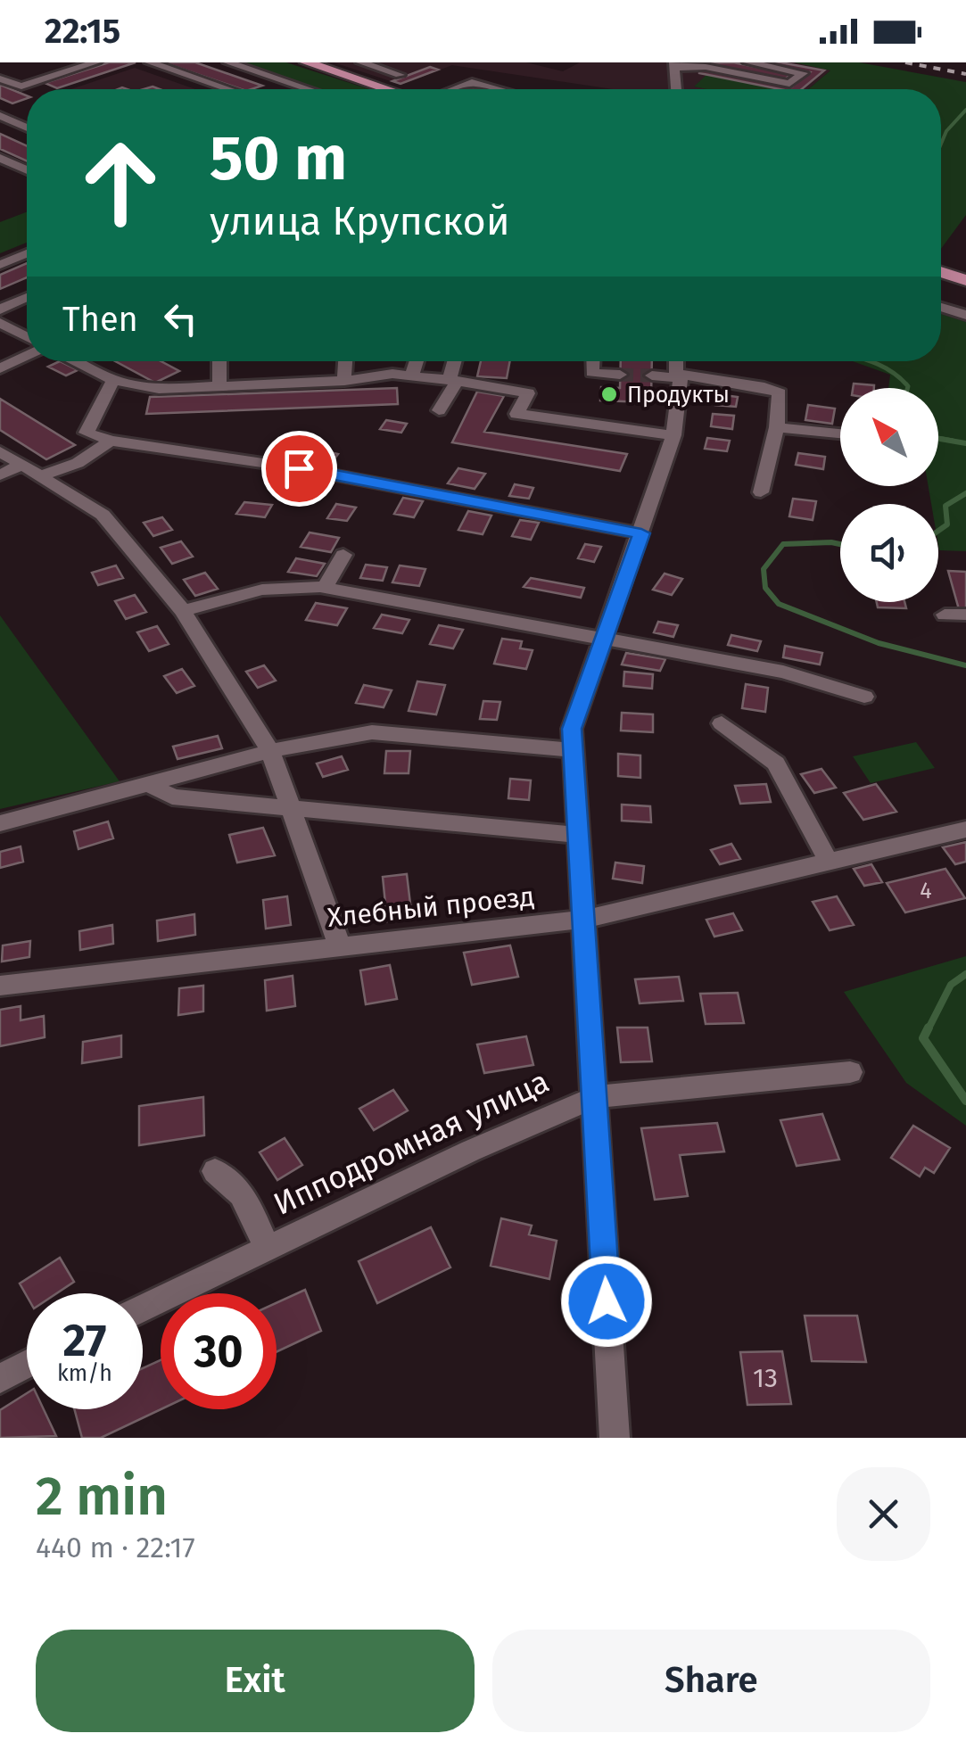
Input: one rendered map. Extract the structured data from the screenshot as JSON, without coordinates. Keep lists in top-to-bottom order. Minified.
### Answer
{"streets":{"street":["Хлебный проезд","Ипподромная улица"]},"places":["Продукты"],"house_numbers":["4","13"],"north":"top left","page":{"status":"22:15","turn":["50 m","улица Крупской"],"then":"Then","speed":"27 km/h","limit":"30","heading":["2 min","440 m · 22:17"],"buttons":["Exit","Share"]}}
